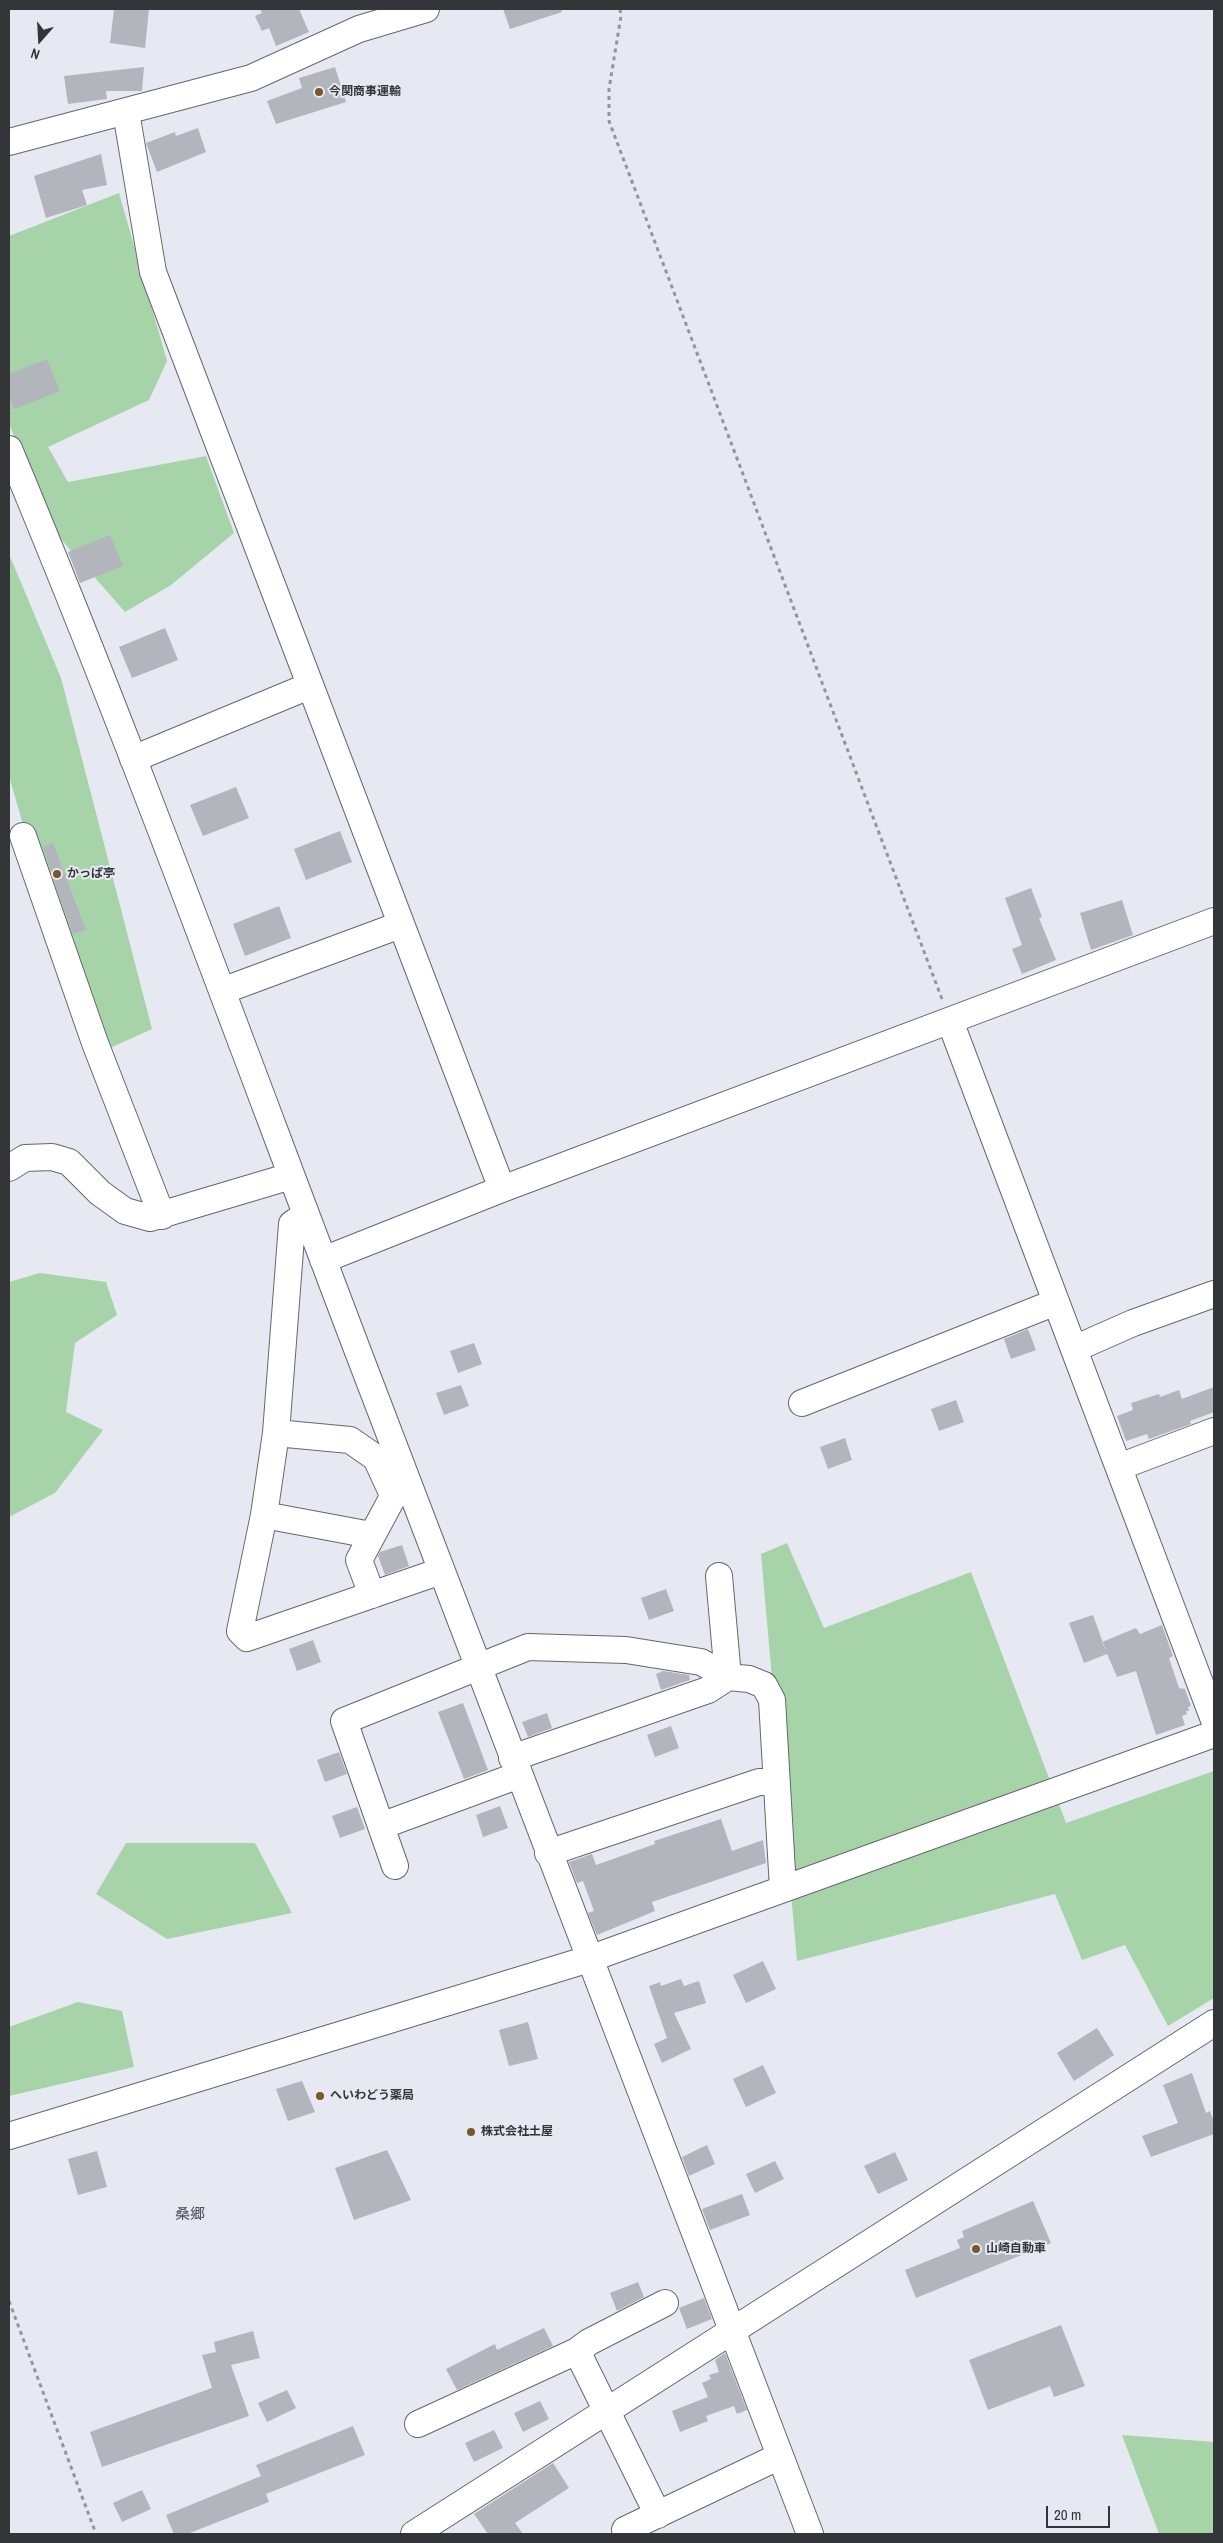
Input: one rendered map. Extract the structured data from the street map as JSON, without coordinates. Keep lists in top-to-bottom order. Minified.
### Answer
{"districts":["桑郷"],"places":["今関商事運輸","かっぱ亭","へいわどう薬局","株式会社土屋","山崎自動車"],"scale_bar":"20 m","north":"bottom"}
